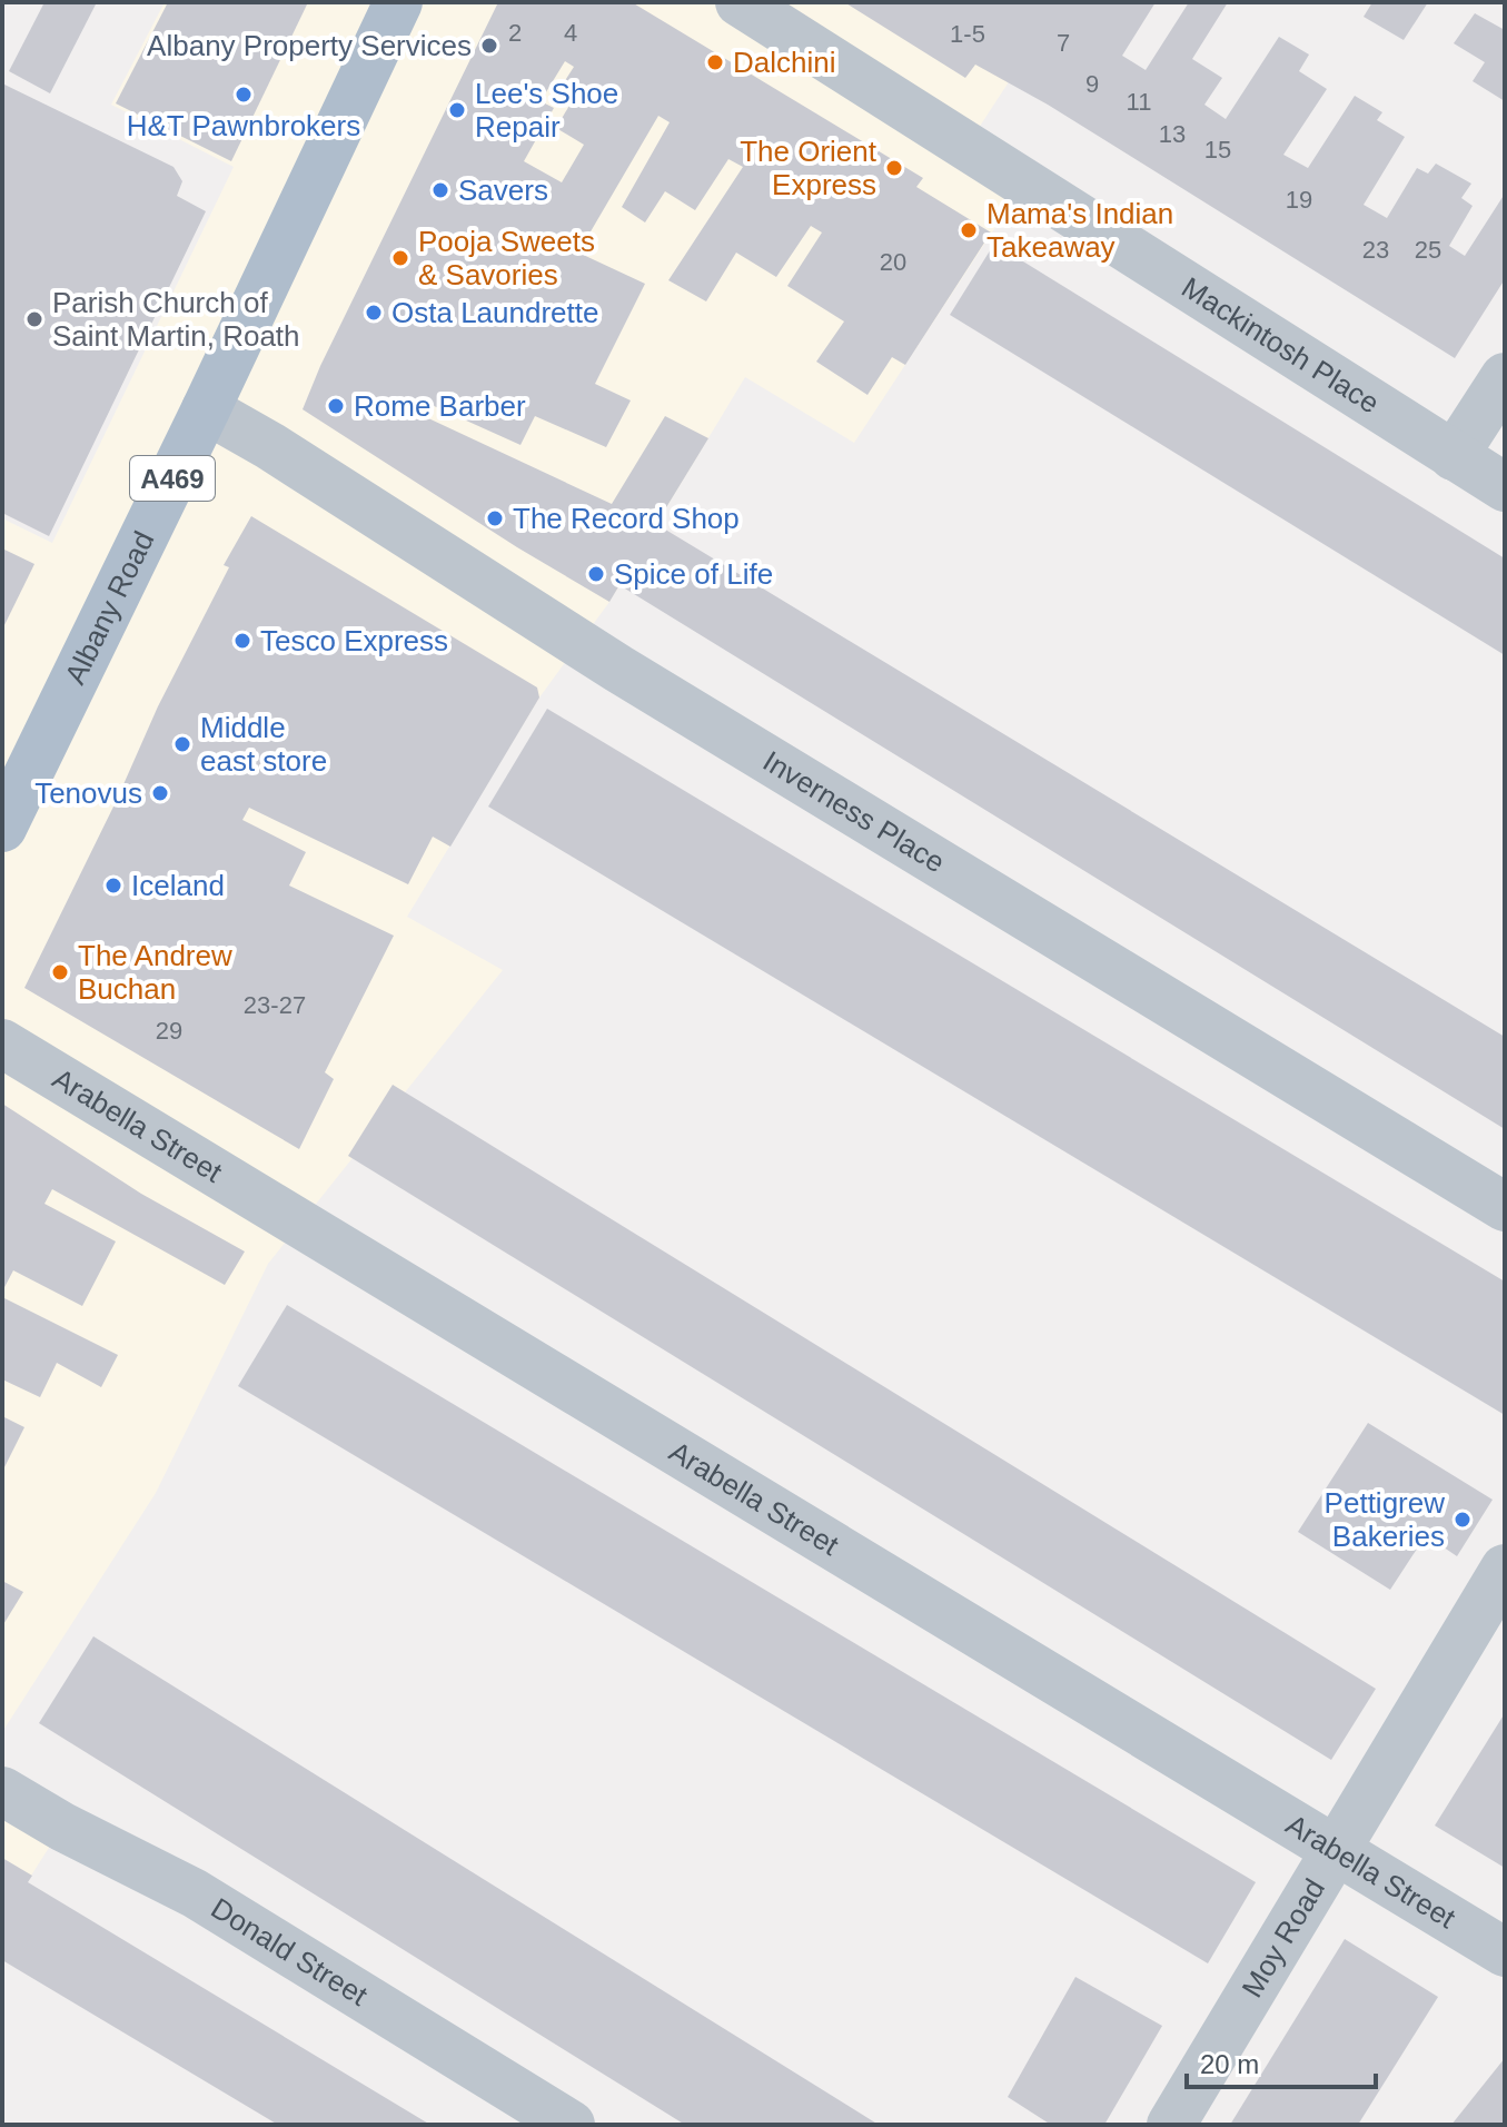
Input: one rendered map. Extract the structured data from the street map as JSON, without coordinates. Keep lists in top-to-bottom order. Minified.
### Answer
{"streets":{"main road":["A469","Albany Road"],"street":["Mackintosh Place","Inverness Place","Arabella Street","Moy Road","Donald Street"]},"crossings":[["Albany Road","Inverness Place"],["Arabella Street","Moy Road"]],"places":["Albany Property Services","Dalchini","H&T Pawnbrokers","Lee's Shoe Repair","The Orient Express","Savers","Mama's Indian Takeaway","Pooja Sweets & Savories","Osta Laundrette","Parish Church of Saint Martin, Roath","Rome Barber","The Record Shop","Spice of Life","Tesco Express","Middle east store","Tenovus","Iceland","The Andrew Buchan","Pettigrew Bakeries"],"house_numbers":["2","4","1-5","7","9","11","13","15","19","23","25","20","23-27","29"],"scale_bar":"20 m"}
